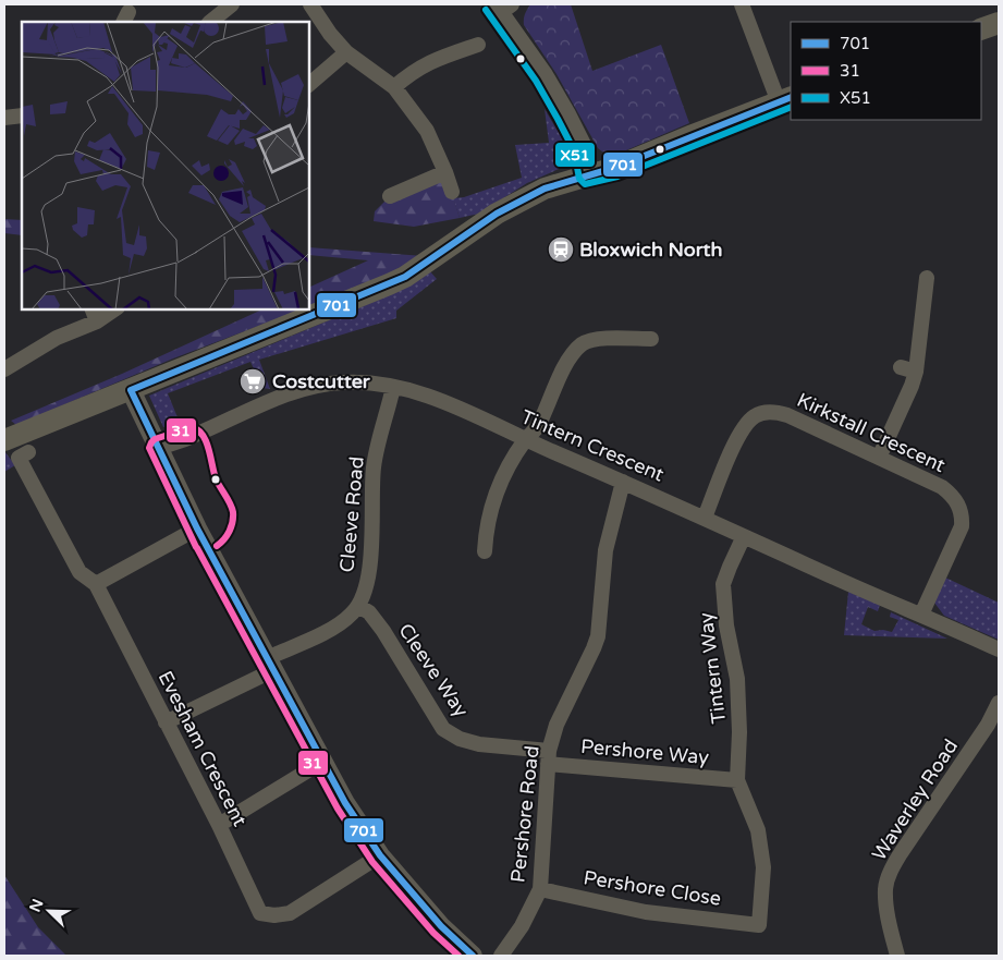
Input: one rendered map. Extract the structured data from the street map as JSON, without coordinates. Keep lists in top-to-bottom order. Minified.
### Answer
{"streets":{"street":["Kirkstall Crescent","Tintern Crescent","Cleeve Road","Tintern Way","Cleeve Way","Evesham Crescent","Pershore Way","Waverley Road","Pershore Road","Pershore Close"]},"crossings":[["Kirkstall Crescent","Tintern Crescent"],["Tintern Crescent","Cleeve Road"],["Tintern Crescent","Tintern Way"],["Tintern Crescent","Pershore Road"],["Cleeve Road","Cleeve Way"],["Tintern Way","Pershore Way"],["Tintern Way","Pershore Close"],["Cleeve Way","Pershore Way"],["Cleeve Way","Pershore Road"],["Pershore Way","Pershore Road"],["Pershore Road","Pershore Close"]],"places":{"station":["Bloxwich North"],"supermarket":["Costcutter"]},"lines":["transit line X51","transit line 701","transit line 31"],"legend":["701","31","X51"],"north":"top left"}
